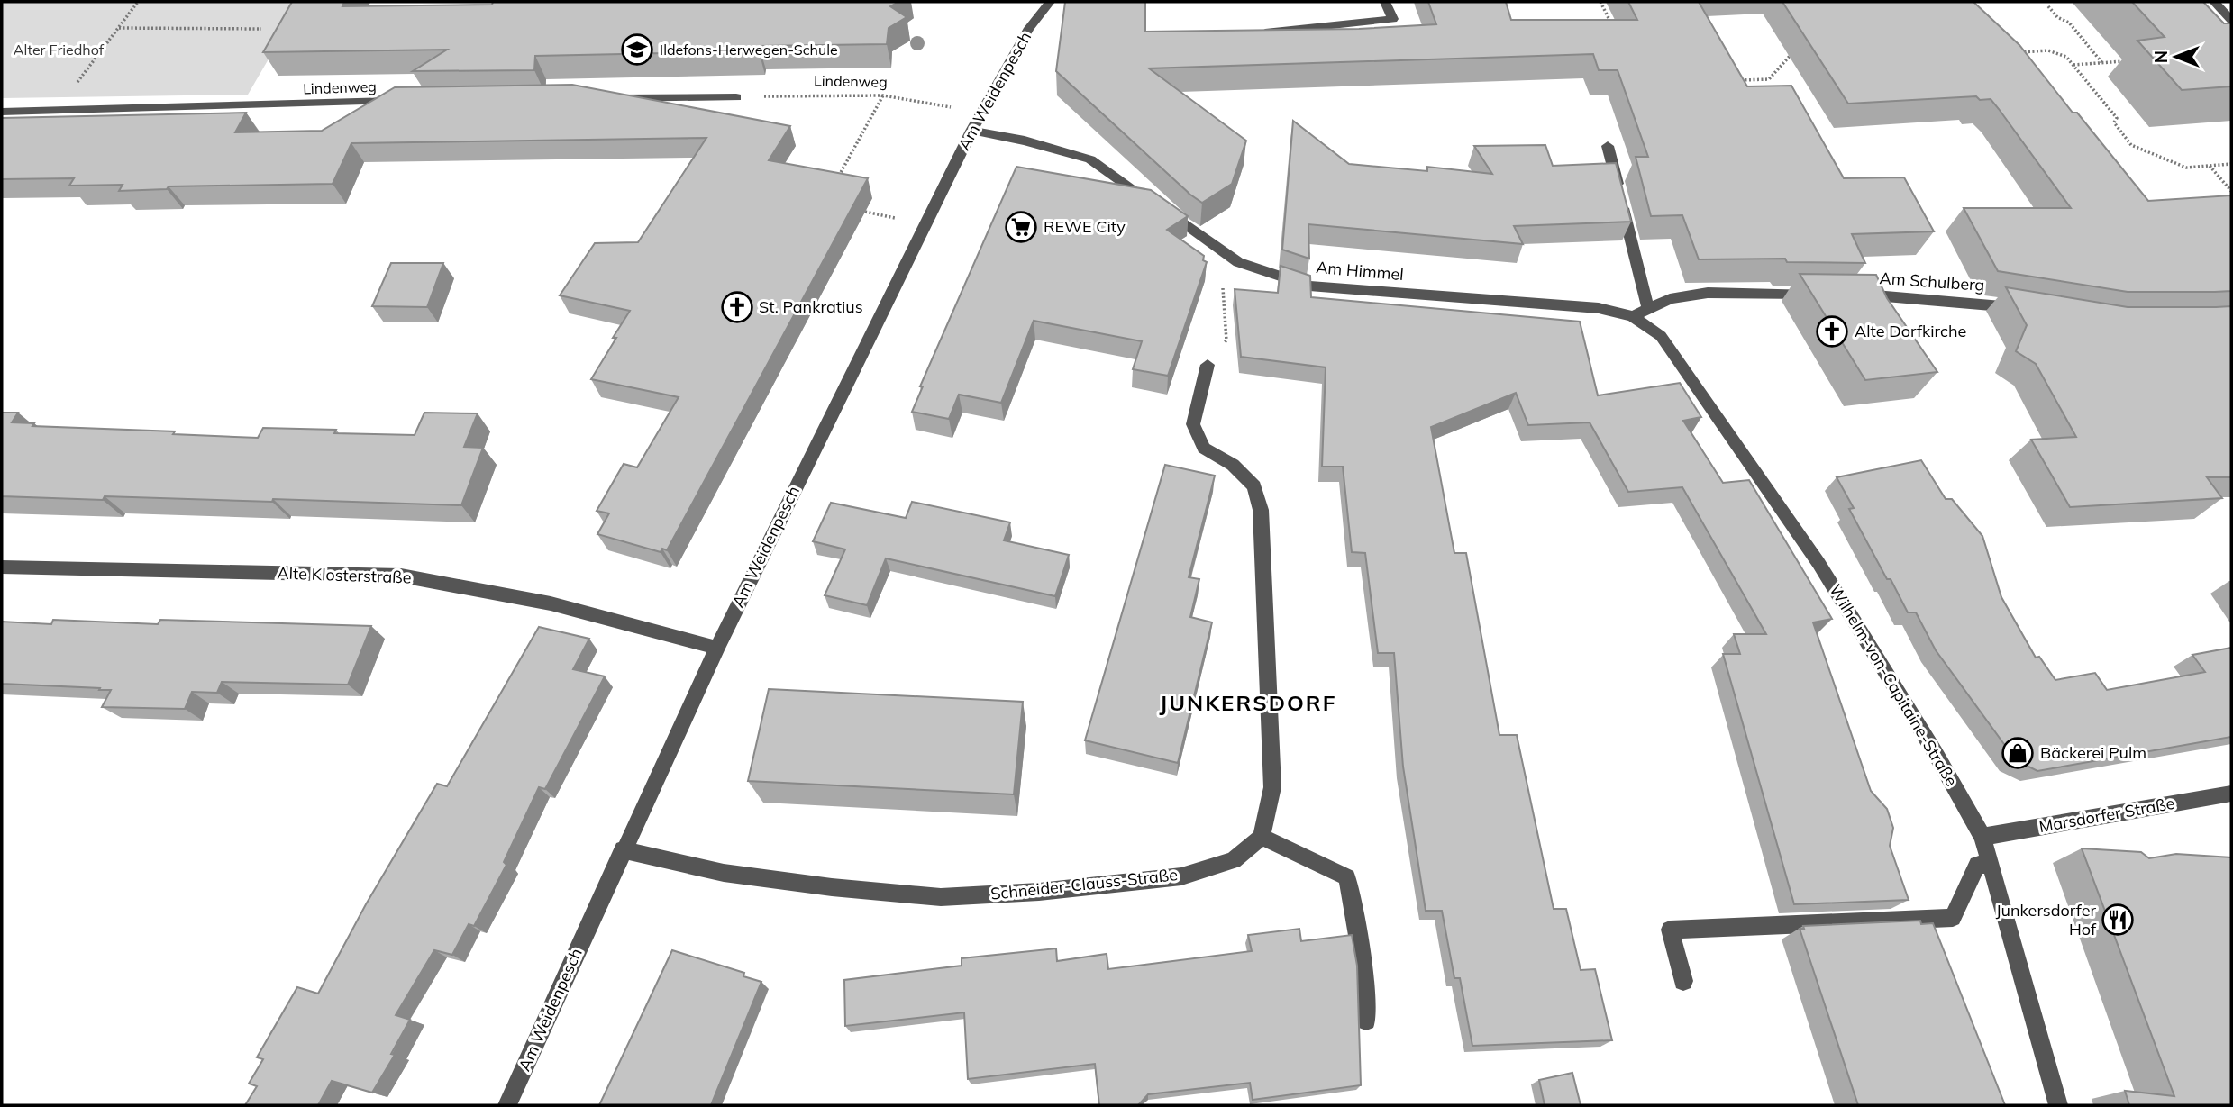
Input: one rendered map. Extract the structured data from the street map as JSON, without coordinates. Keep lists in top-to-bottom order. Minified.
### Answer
{"streets":{"street":["Lindenweg","Am Weidenpesch","Am Himmel","Am Schulberg","Alte Klosterstraße","Wilhelm-von-Capitaine-Straße","Marsdorfer Straße","Schneider-Clauss-Straße"]},"crossings":[["Lindenweg","Am Weidenpesch"],["Am Weidenpesch","Am Himmel"],["Am Weidenpesch","Alte Klosterstraße"],["Am Weidenpesch","Schneider-Clauss-Straße"],["Am Himmel","Wilhelm-von-Capitaine-Straße"],["Wilhelm-von-Capitaine-Straße","Marsdorfer Straße"]],"districts":["JUNKERSDORF"],"parks":["Alter Friedhof"],"places":{"school or university":["Ildefons-Herwegen-Schule"],"supermarket":["REWE City"],"church":["St. Pankratius","Alte Dorfkirche"],"shop":["Bäckerei Pulm"],"restaurant":["Junkersdorfer Hof"]},"north":"left"}
